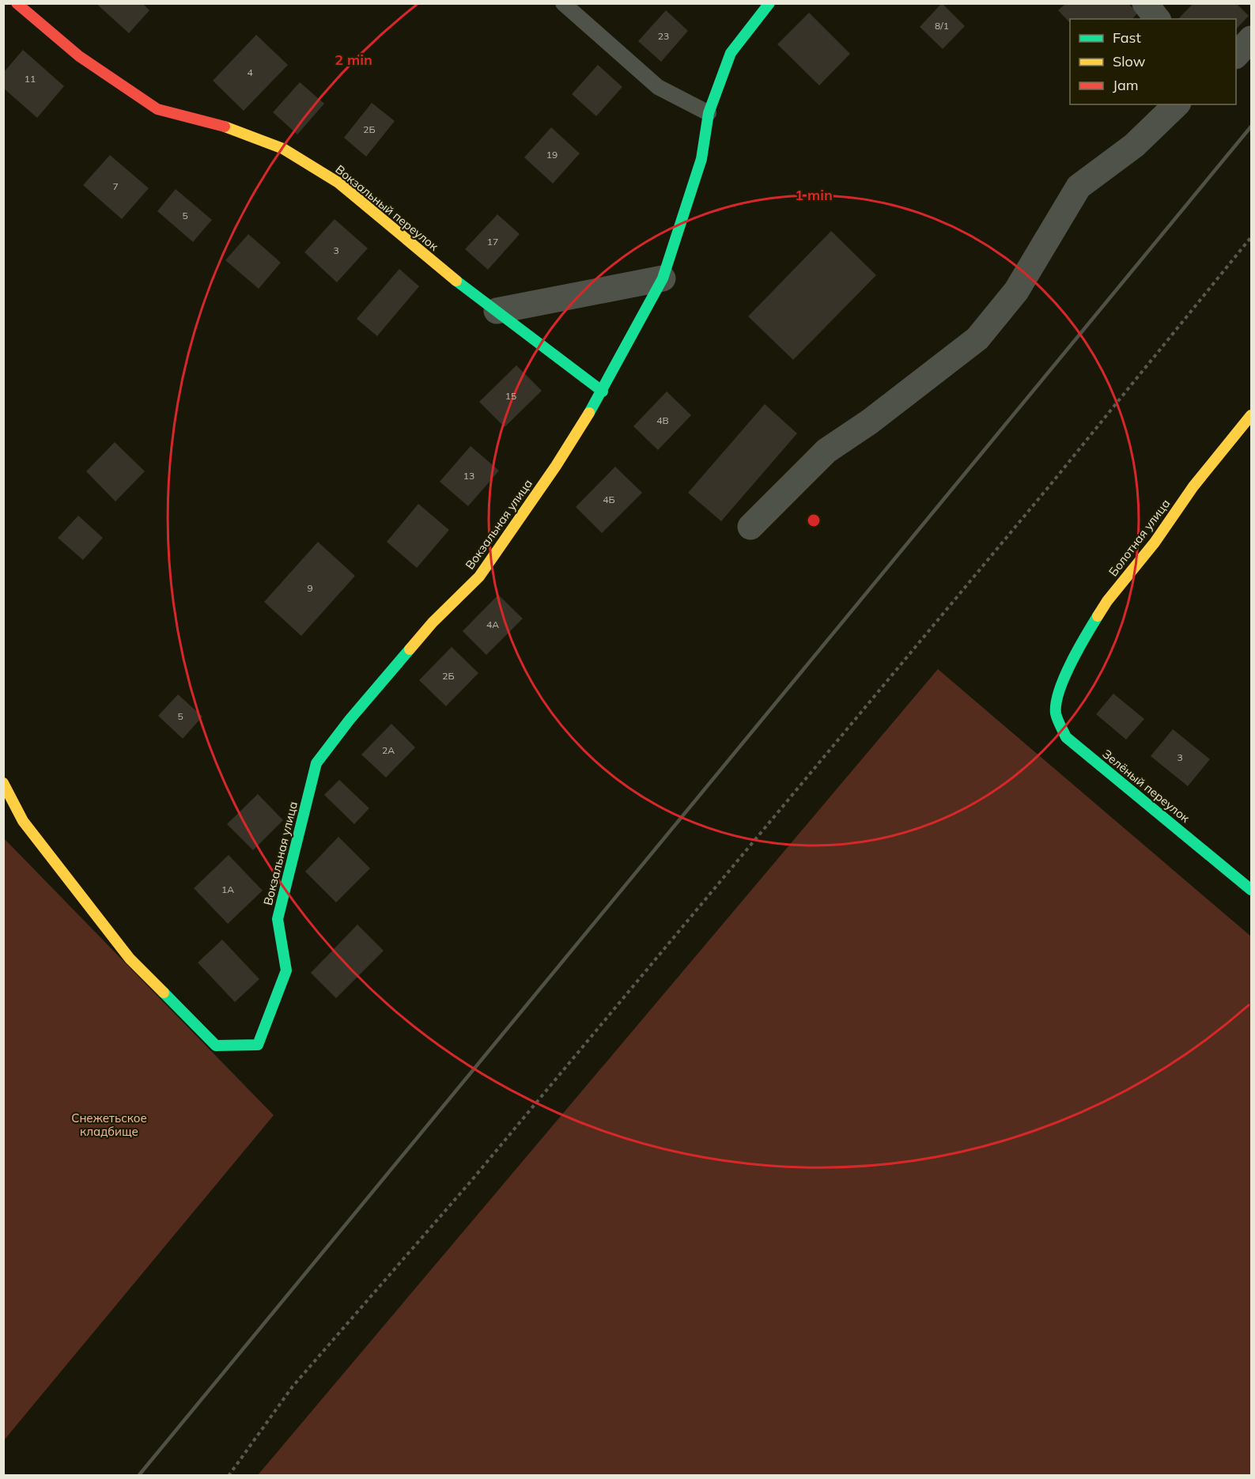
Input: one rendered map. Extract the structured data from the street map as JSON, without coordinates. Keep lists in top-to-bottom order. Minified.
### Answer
{"streets":{"street":["Вокзальный переулок","Вокзальная улица","Болотная улица","Зелёный переулок"]},"crossings":[["Вокзальный переулок","Вокзальная улица"],["Болотная улица","Зелёный переулок"]],"parks":["Снежетьское кладбище"],"house_numbers":["8/1","23","4","11","2Б","19","7","5","17","3","15","4В","13","4Б","9","4А","2Б","5","2А","3","1А"],"legend":["Fast","Slow","Jam"],"rings":["2 min","1 min"]}
